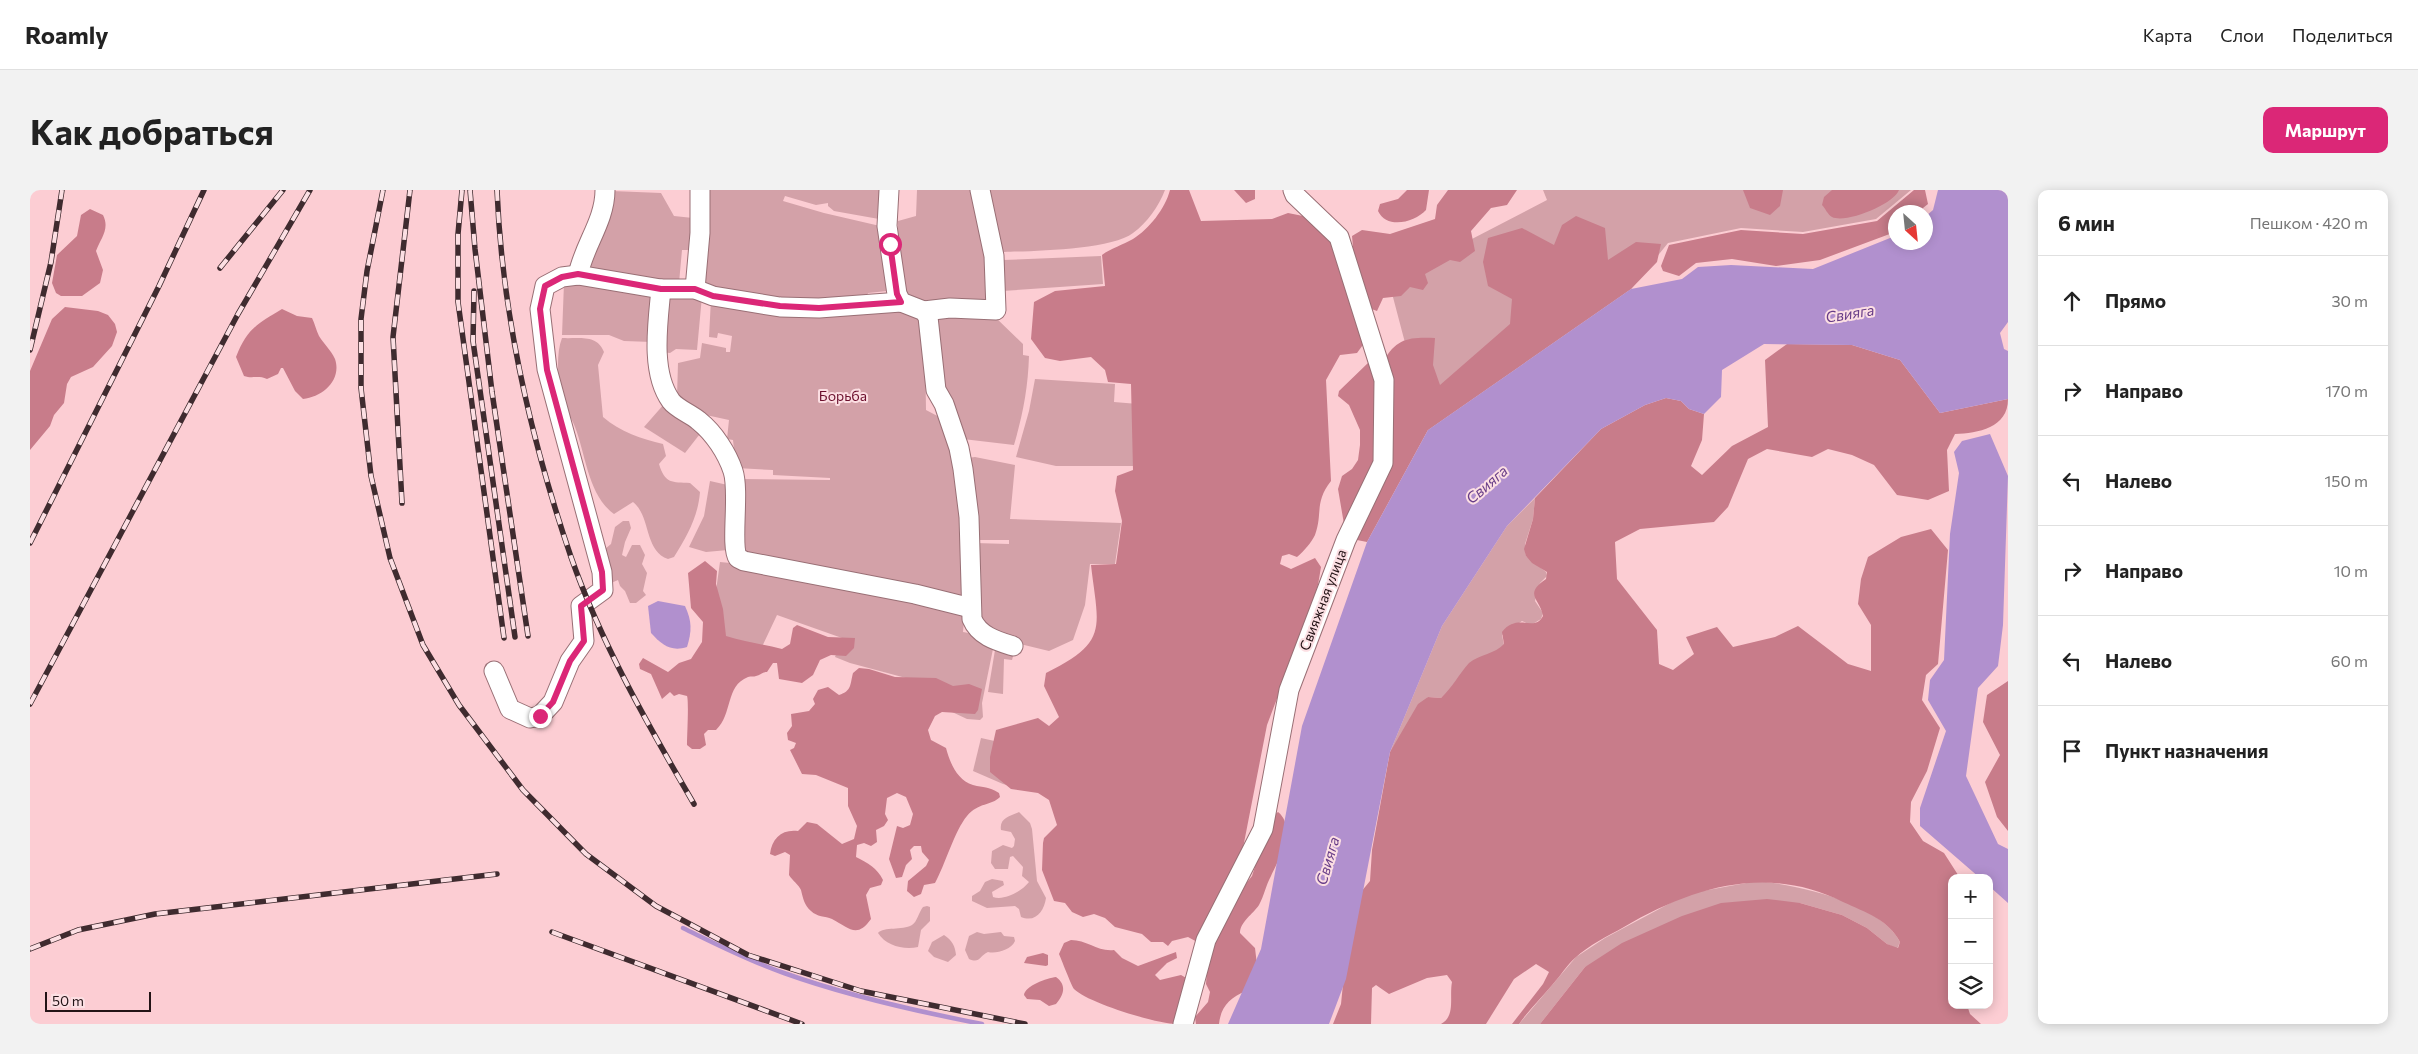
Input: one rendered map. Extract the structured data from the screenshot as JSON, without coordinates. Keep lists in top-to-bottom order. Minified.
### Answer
{"streets":{"street":["Свияжная улица"]},"water":["Свияга"],"parks":["Борьба"],"scale_bar":"50 m","north":"bottom right","page":{"header":"Roamly","nav":["Карта","Слои","Поделиться"],"buttons":"Маршрут","title":"Как добраться","heading":["6 мин","Пешком · 420 m"],"list":[["Прямо","30 m"],["Направо","170 m"],["Налево","150 m"],["Направо","10 m"],["Налево","60 m"],"Пункт назначения"],"map_buttons":["+","−"],"scale":"50 m"}}
